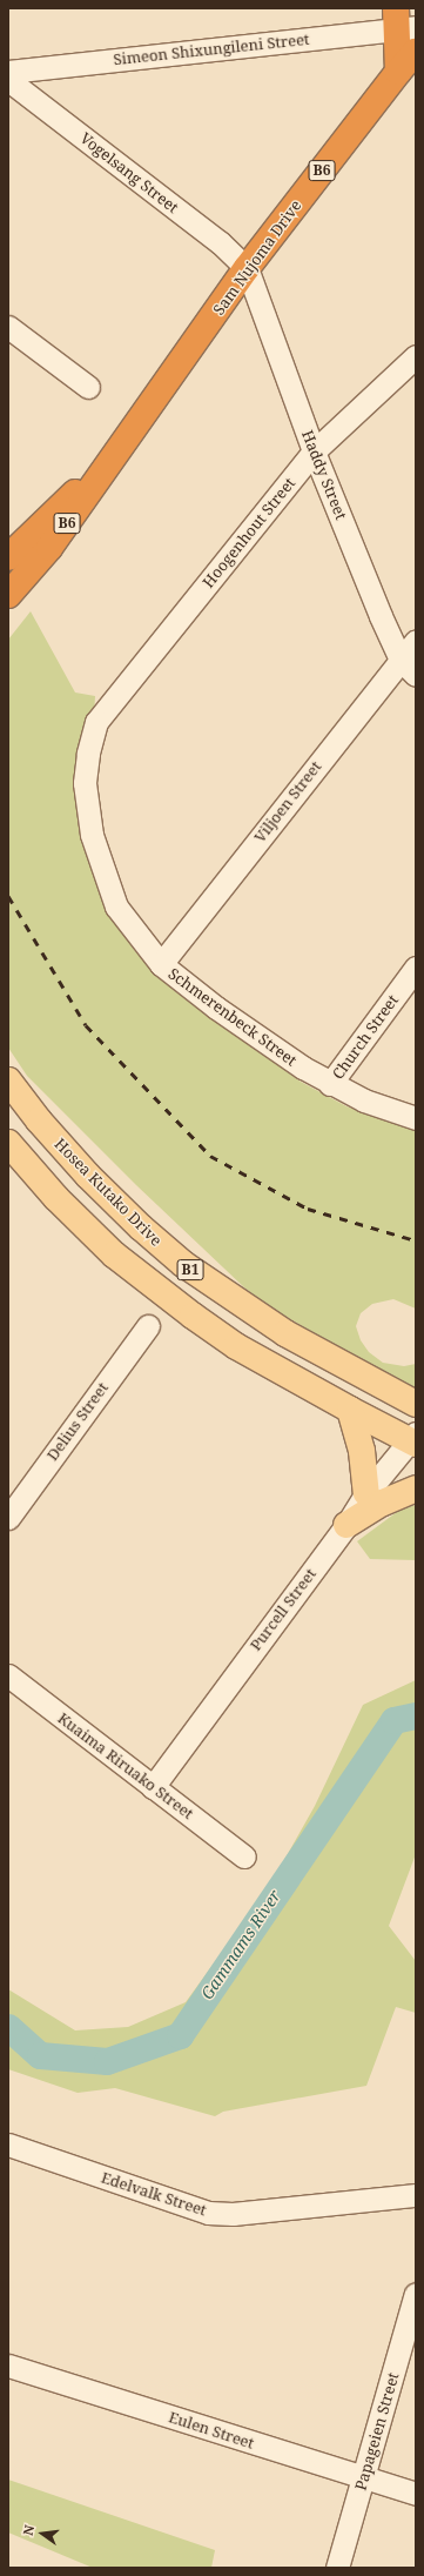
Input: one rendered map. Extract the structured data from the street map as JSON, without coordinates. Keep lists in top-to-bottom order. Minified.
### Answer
{"streets":{"highway":["B6","Sam Nujoma Drive"],"main road":["Hosea Kutako Drive","B1"],"street":["Simeon Shixungileni Street","Vogelsang Street","Haddy Street","Hoogenhout Street","Viljoen Street","Schmerenbeck Street","Church Street","Delius Street","Purcell Street","Kuaima Riruako Street","Edelvalk Street","Eulen Street","Papageien Street"]},"crossings":[["Vogelsang Street","Sam Nujoma Drive"],["Vogelsang Street","Haddy Street"],["Sam Nujoma Drive","Haddy Street"],["Haddy Street","Hoogenhout Street"],["Haddy Street","Viljoen Street"],["Hoogenhout Street","Schmerenbeck Street"],["Viljoen Street","Schmerenbeck Street"],["Schmerenbeck Street","Church Street"],["B1","Purcell Street"],["Purcell Street","Kuaima Riruako Street"],["Eulen Street","Papageien Street"]],"water":["Gammams River"],"north":"left"}
